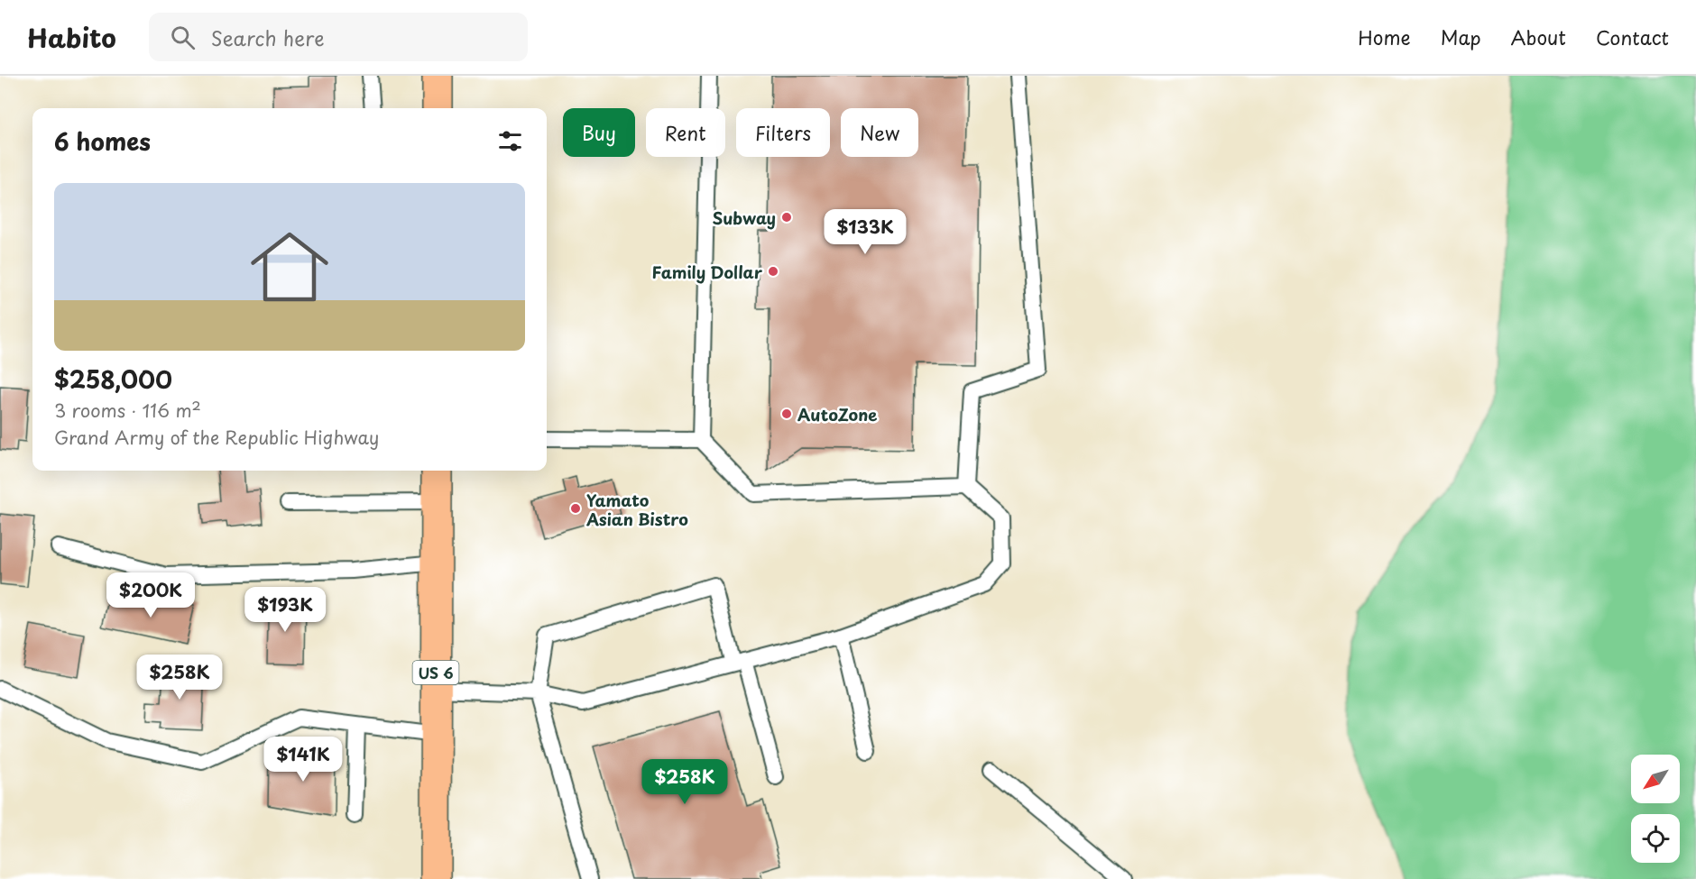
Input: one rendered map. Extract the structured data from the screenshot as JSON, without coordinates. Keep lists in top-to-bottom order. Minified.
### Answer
{"streets":{"main road":["US 6"]},"places":["Subway","Family Dollar","AutoZone","Yamato Asian Bistro"],"north":"bottom left","page":{"header":"Habito","search":"Search here","nav":["Home","Map","About","Contact"],"chip":["Buy","Rent","Filters","New"],"heading":"6 homes","list":[{"name":"$258,000","note":"3 rooms · 116 m² · Grand Army of the Republic Highway"}],"price":["$133K","$200K","$193K","$258K","$141K","$258K"]}}
